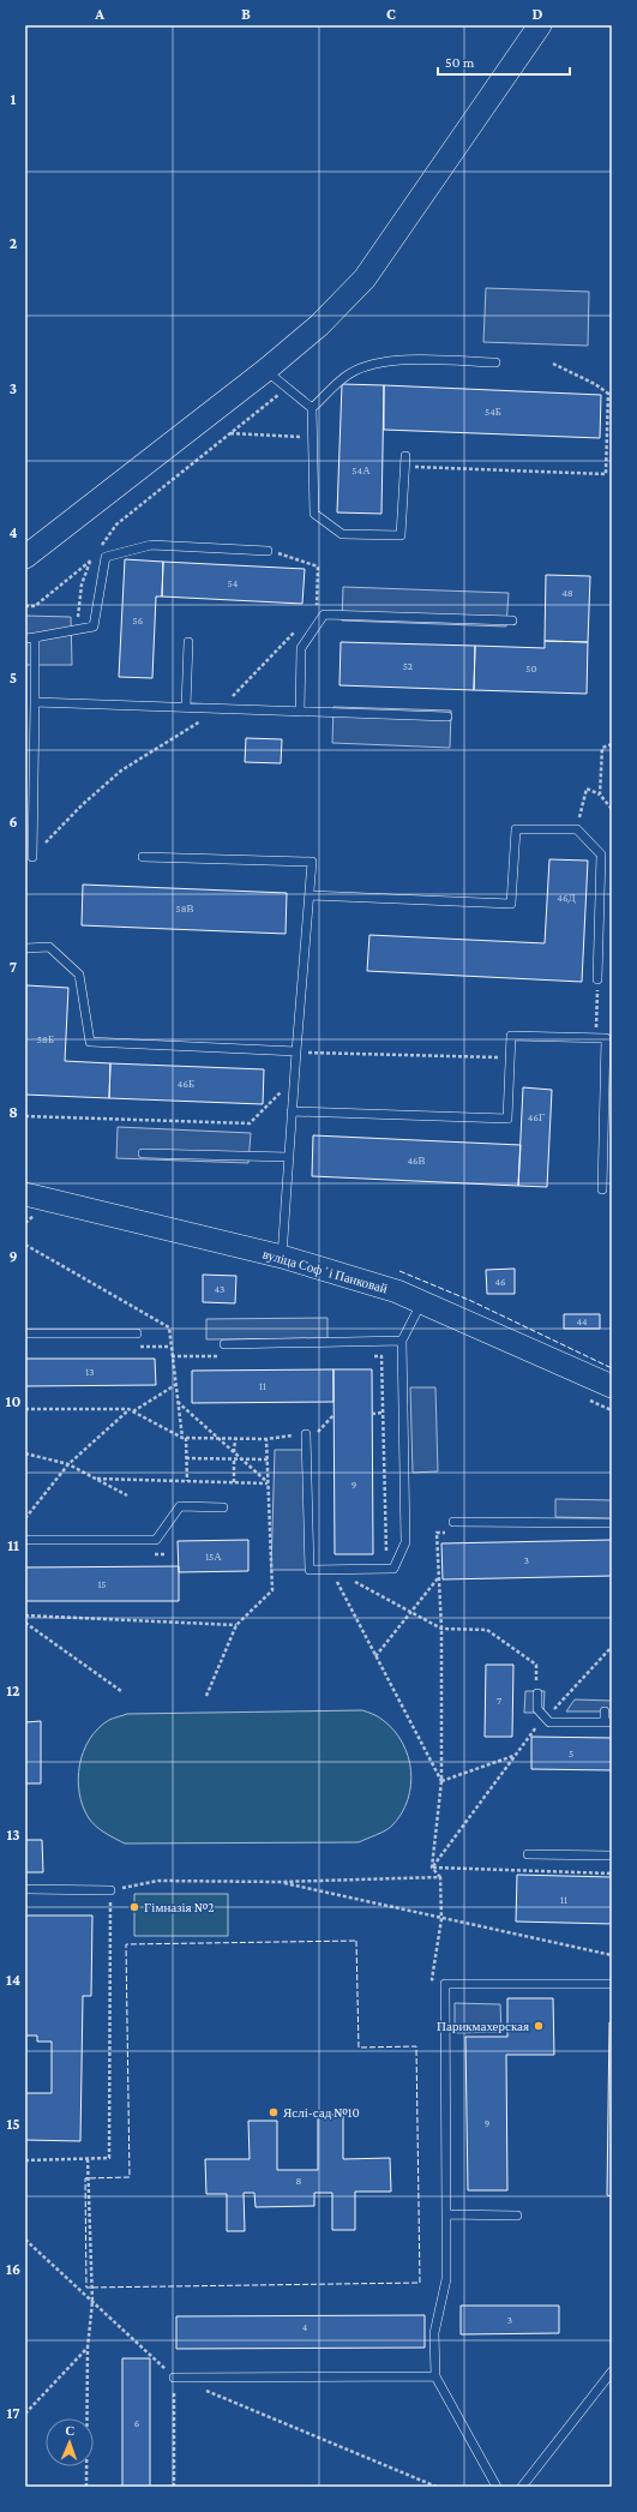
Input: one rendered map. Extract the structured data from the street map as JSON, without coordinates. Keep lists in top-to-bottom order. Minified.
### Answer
{"streets":{"main road":["вуліца Софʼі Панковай"]},"places":["Гімназія №2","Парикмахерская","Яслі-сад №10"],"house_numbers":["54Б","54А","54","48","56","52","50","46Д","58В","58Б","46Б","46Г","46В","46","43","44","13","11","9","15А","3","15","7","5","11","9","8","3","4","6"],"scale_bar":"50 m","north":"top","grid":{"columns":["A","B","C","D"],"rows":["1","2","3","4","5","6","7","8","9","10","11","12","13","14","15","16","17"]}}
